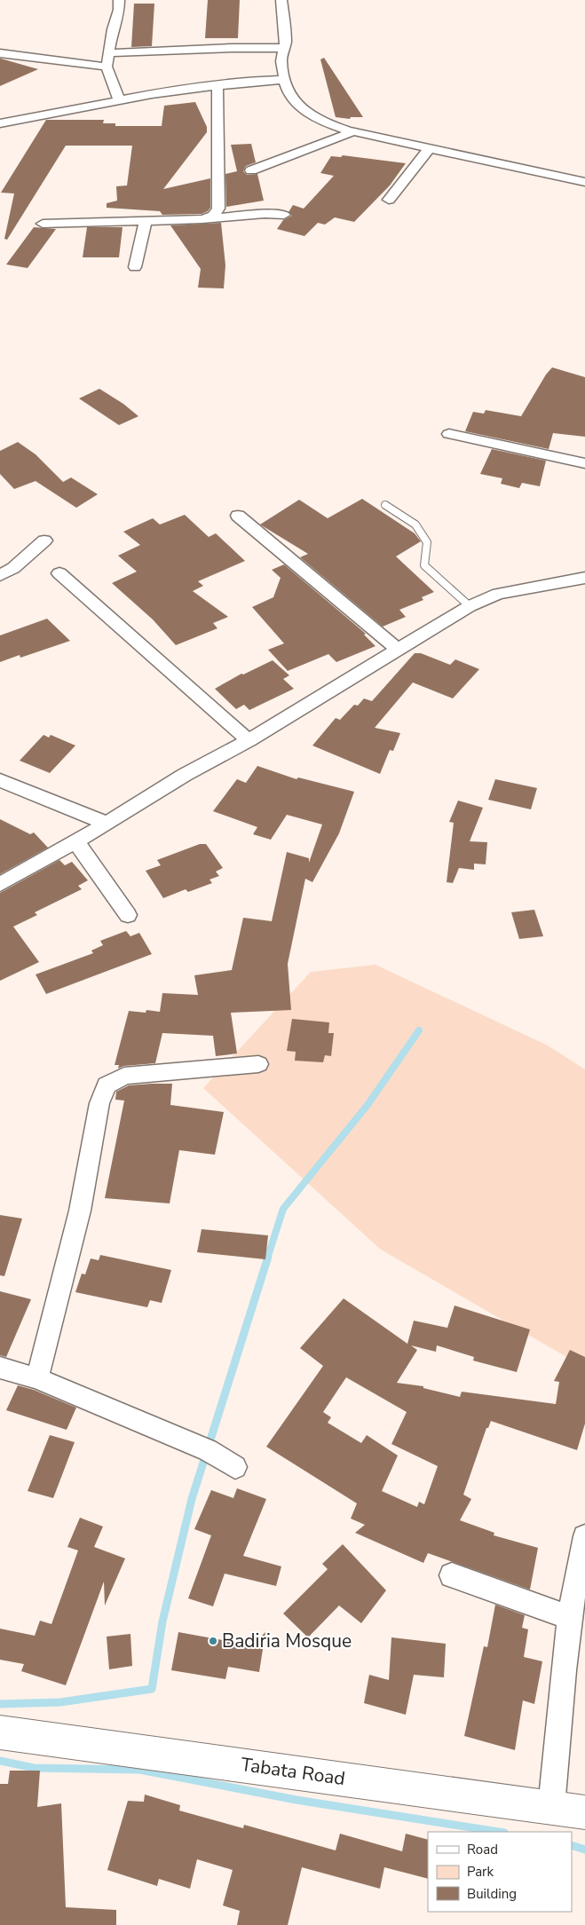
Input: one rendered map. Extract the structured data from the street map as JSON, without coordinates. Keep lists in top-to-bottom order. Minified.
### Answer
{"streets":{"main road":["Tabata Road"]},"places":["Badiria Mosque"],"legend":["Road","Park","Building"]}
